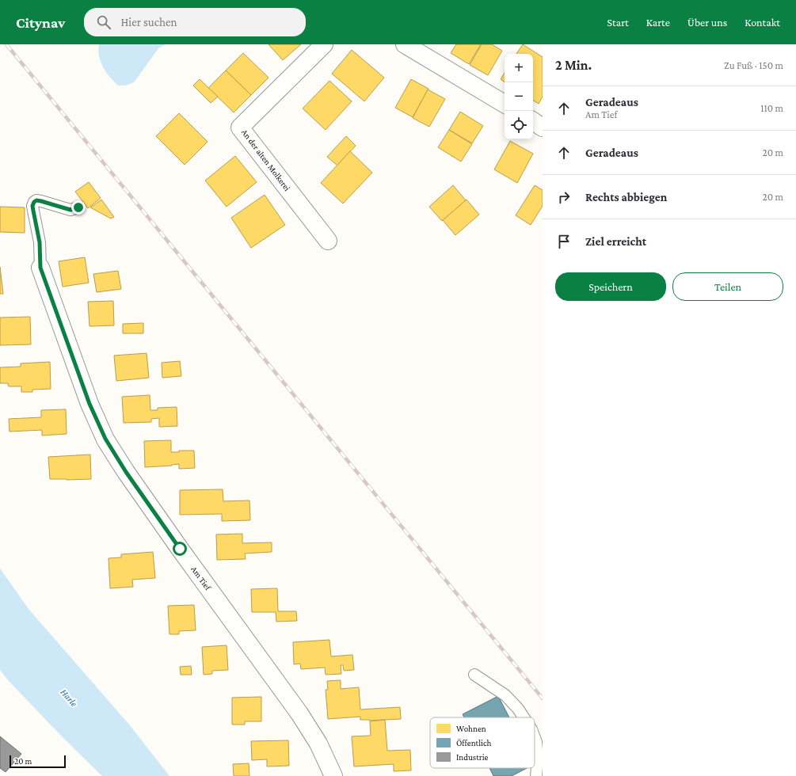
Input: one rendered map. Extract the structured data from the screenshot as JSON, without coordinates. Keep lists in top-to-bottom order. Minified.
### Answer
{"streets":{"street":["An der alten Molkerei","Am Tief"]},"water":["Harle"],"legend":["Wohnen","Öffentlich","Industrie"],"scale_bar":"20 m","page":{"header":"Citynav","search":"Hier suchen","nav":["Start","Karte","Über uns","Kontakt"],"heading":["2 Min.","Zu Fuß · 150 m"],"map_buttons":["+","−"],"list":[["Geradeaus","Am Tief","110 m"],["Geradeaus","20 m"],["Rechts abbiegen","20 m"],"Ziel erreicht"],"buttons":["Speichern","Teilen"],"scale":"20 m"}}
